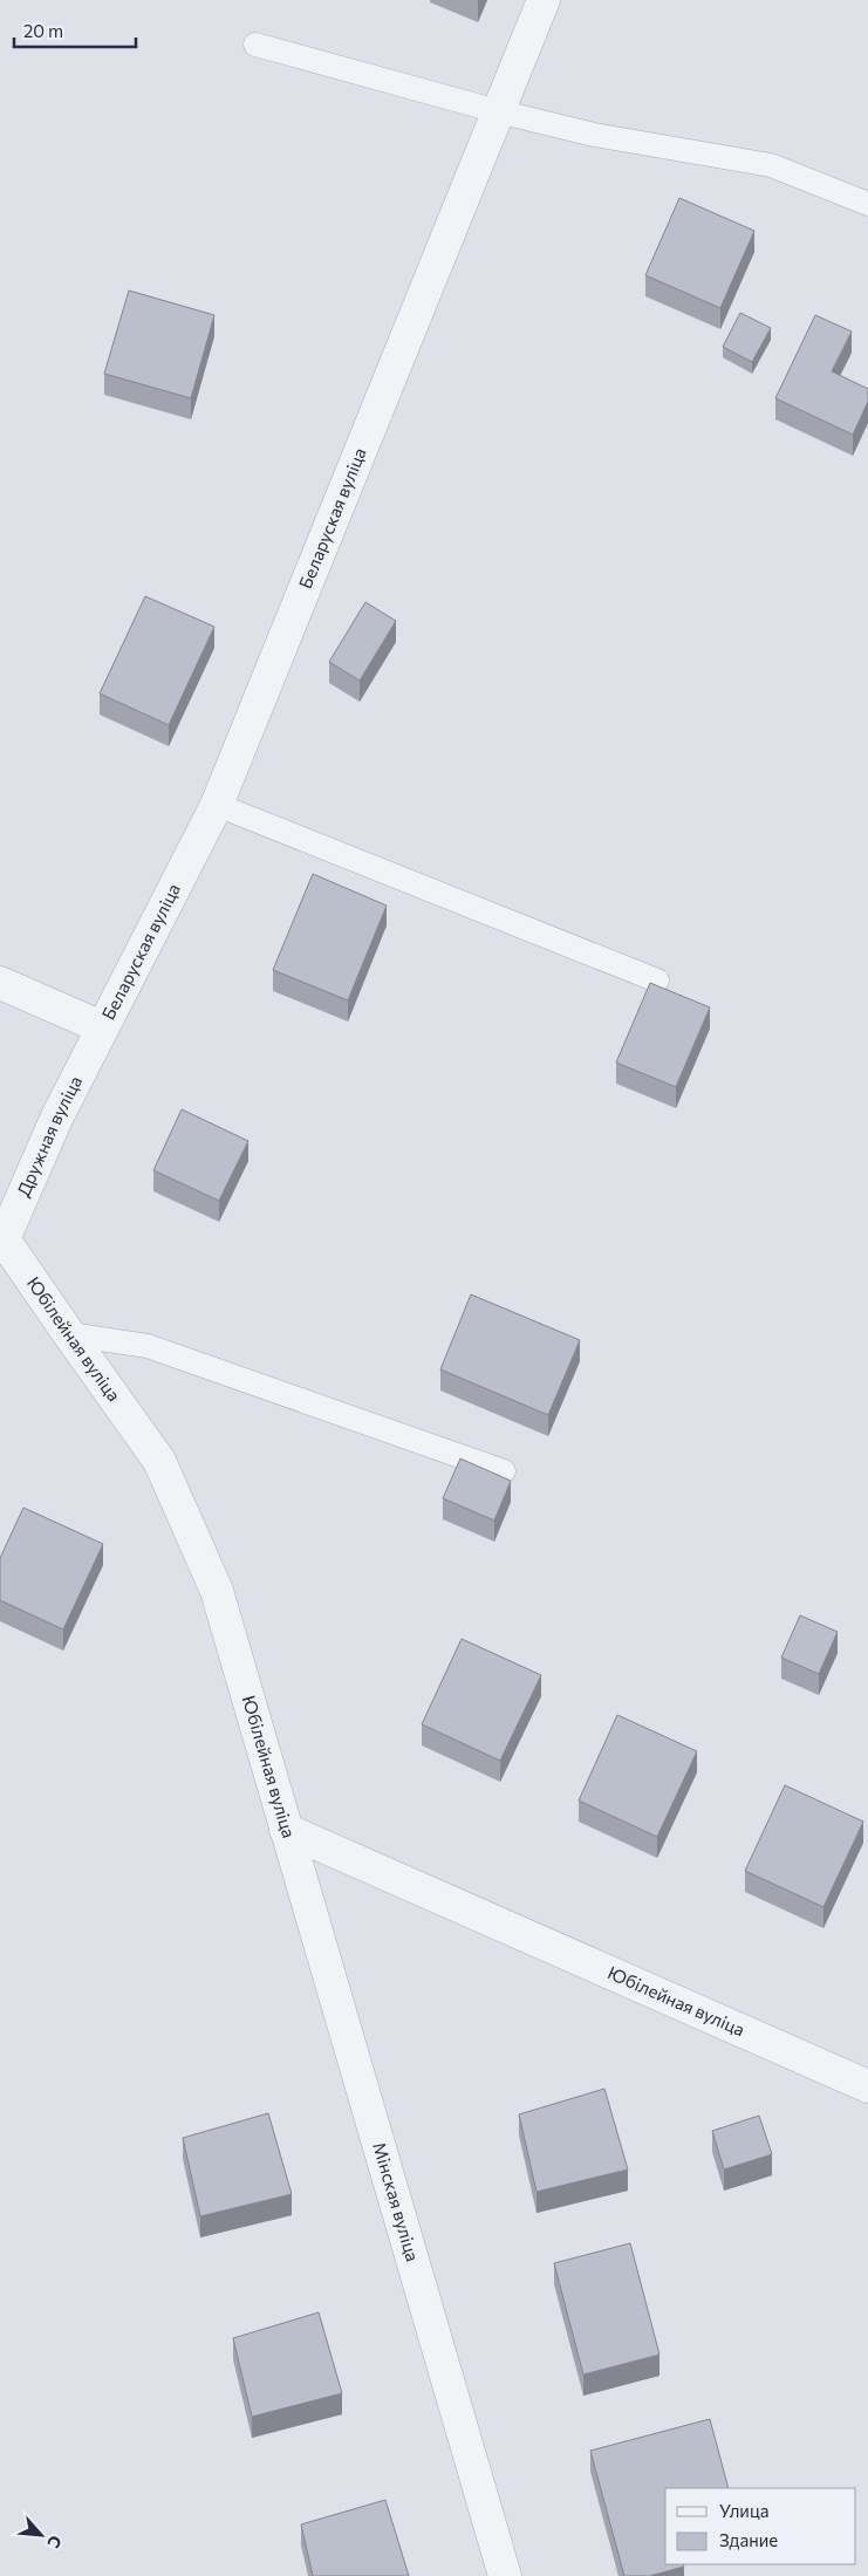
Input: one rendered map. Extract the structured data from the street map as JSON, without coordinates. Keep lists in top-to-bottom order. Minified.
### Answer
{"streets":{"street":["Беларуская вуліца","Дружная вуліца","Юбілейная вуліца","Мінская вуліца"]},"crossings":[["Беларуская вуліца","Дружная вуліца"],["Дружная вуліца","Юбілейная вуліца"],["Юбілейная вуліца","Мінская вуліца"]],"legend":["Улица","Здание"],"scale_bar":"20 m","north":"bottom right"}
